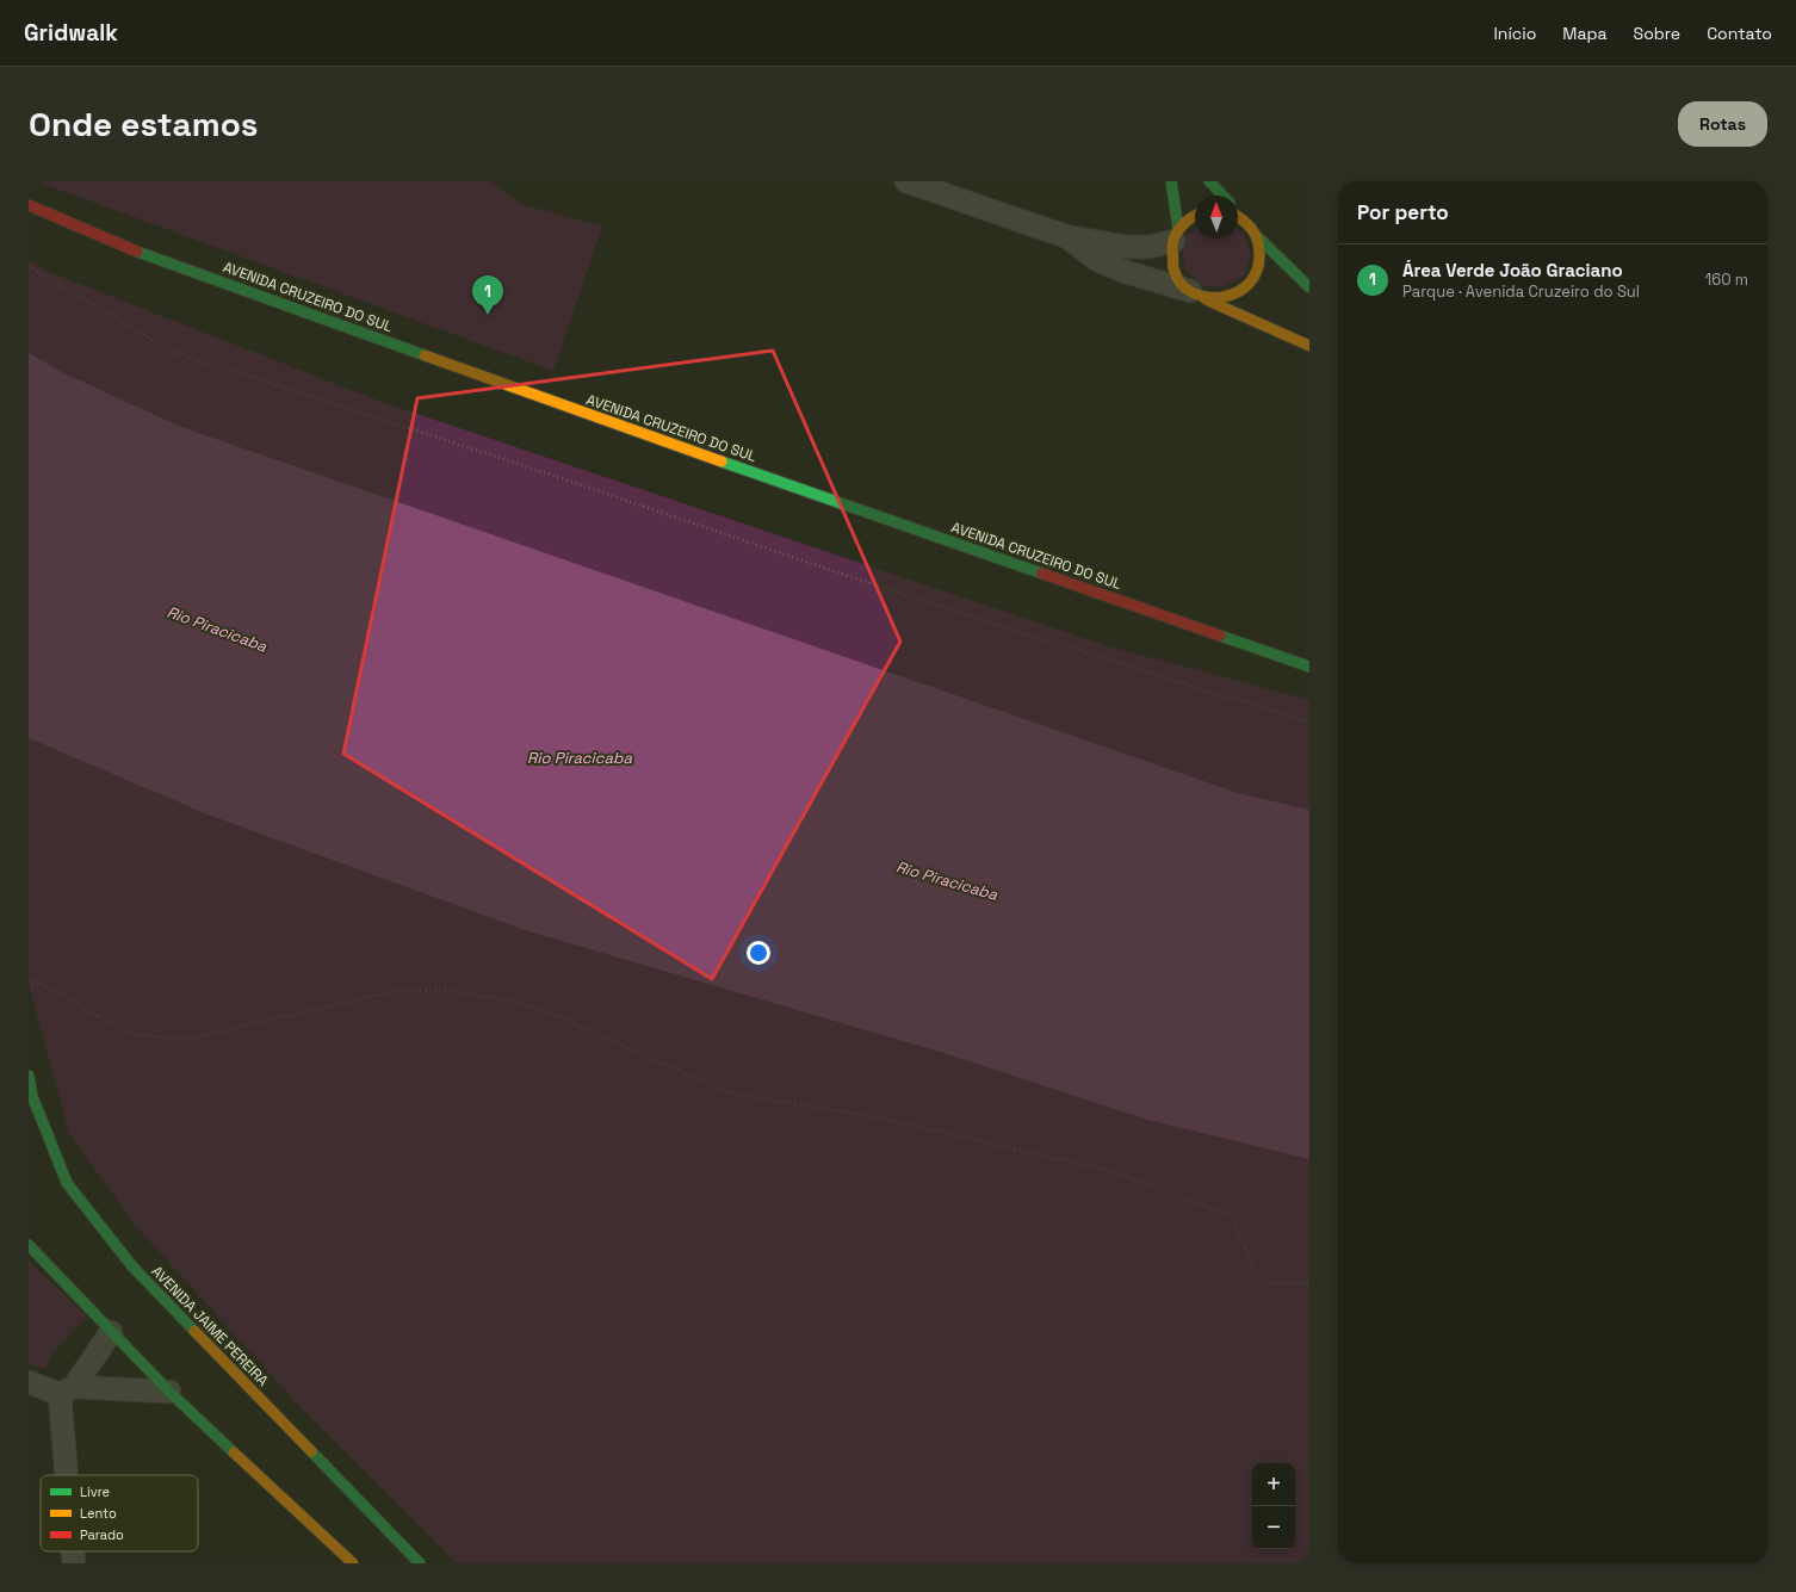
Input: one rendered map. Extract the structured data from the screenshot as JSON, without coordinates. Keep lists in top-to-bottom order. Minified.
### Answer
{"streets":{"street":["AVENIDA CRUZEIRO DO SUL","AVENIDA JAIME PEREIRA"]},"water":["Rio Piracicaba"],"legend":["Livre","Lento","Parado"],"north":"top","page":{"header":"Gridwalk","nav":["Início","Mapa","Sobre","Contato"],"buttons":"Rotas","title":"Onde estamos","heading":"Por perto","list":[{"mark":"1","name":"Área Verde João Graciano","note":"Parque · Avenida Cruzeiro do Sul","value":"160 m"}],"pins":"1","map_buttons":["+","−"]}}
